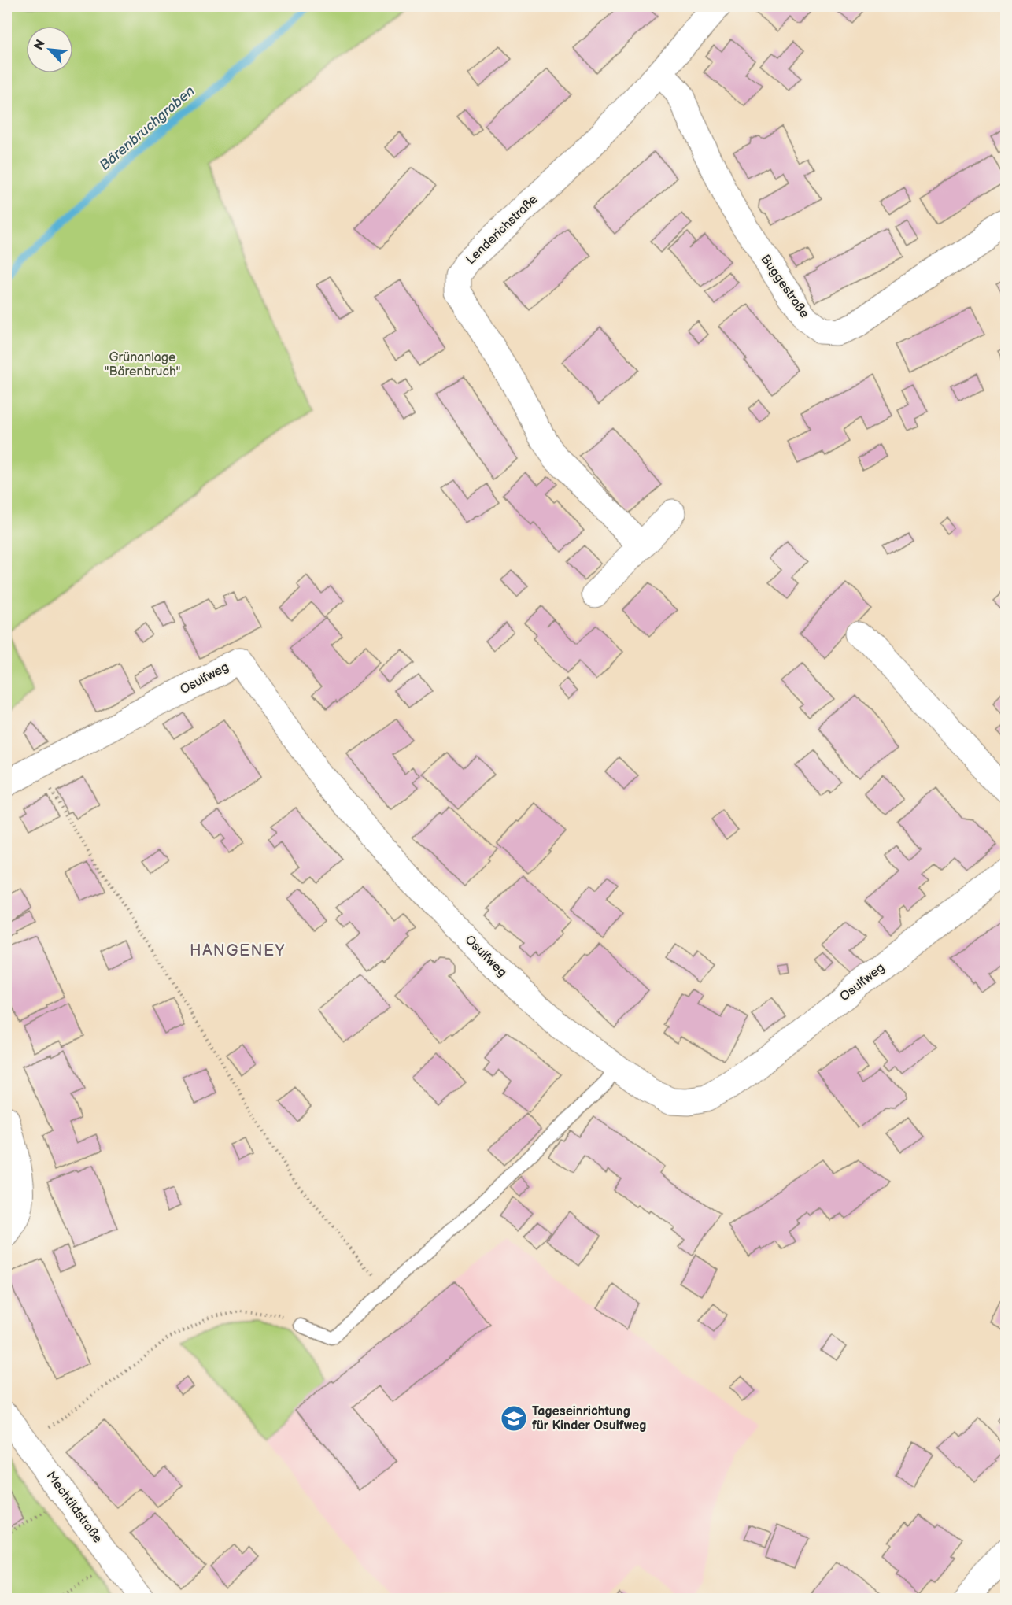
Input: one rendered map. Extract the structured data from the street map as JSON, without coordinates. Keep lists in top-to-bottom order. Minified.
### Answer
{"streets":{"street":["Lenderichstraße","Buggestraße","Osulfweg","Mechtildstraße"]},"crossings":[["Lenderichstraße","Buggestraße"]],"districts":["HANGENEY"],"water":["Bärenbruchgraben"],"parks":["Grünanlage \"Bärenbruch\""],"places":{"school or university":["Tageseinrichtung für Kinder Osulfweg"]},"north":"top left"}
